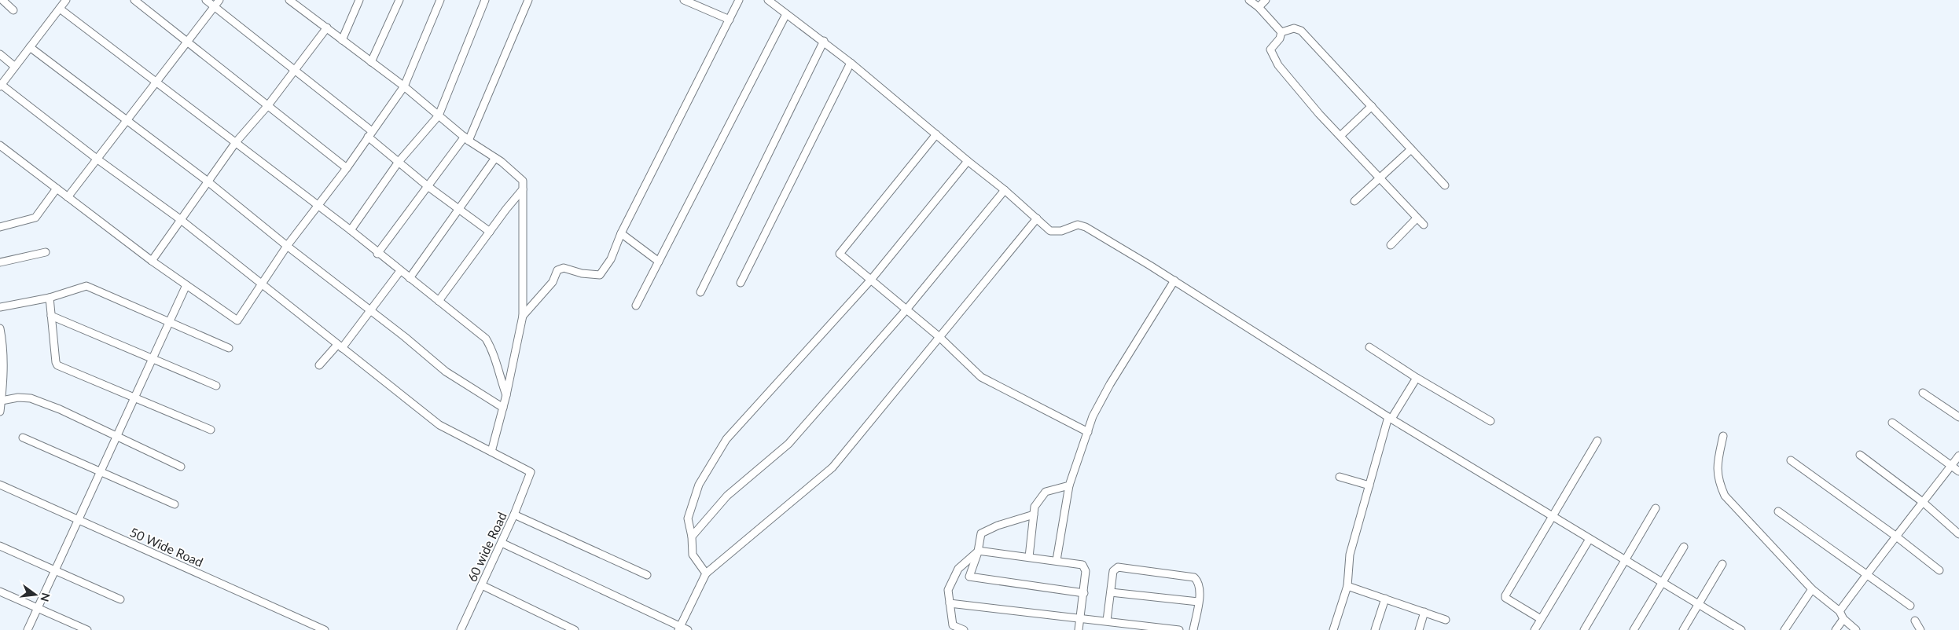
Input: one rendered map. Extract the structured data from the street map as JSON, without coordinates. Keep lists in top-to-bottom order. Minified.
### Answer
{"streets":{"street":["50 Wide Road","60 wide Road"]},"north":"right"}
